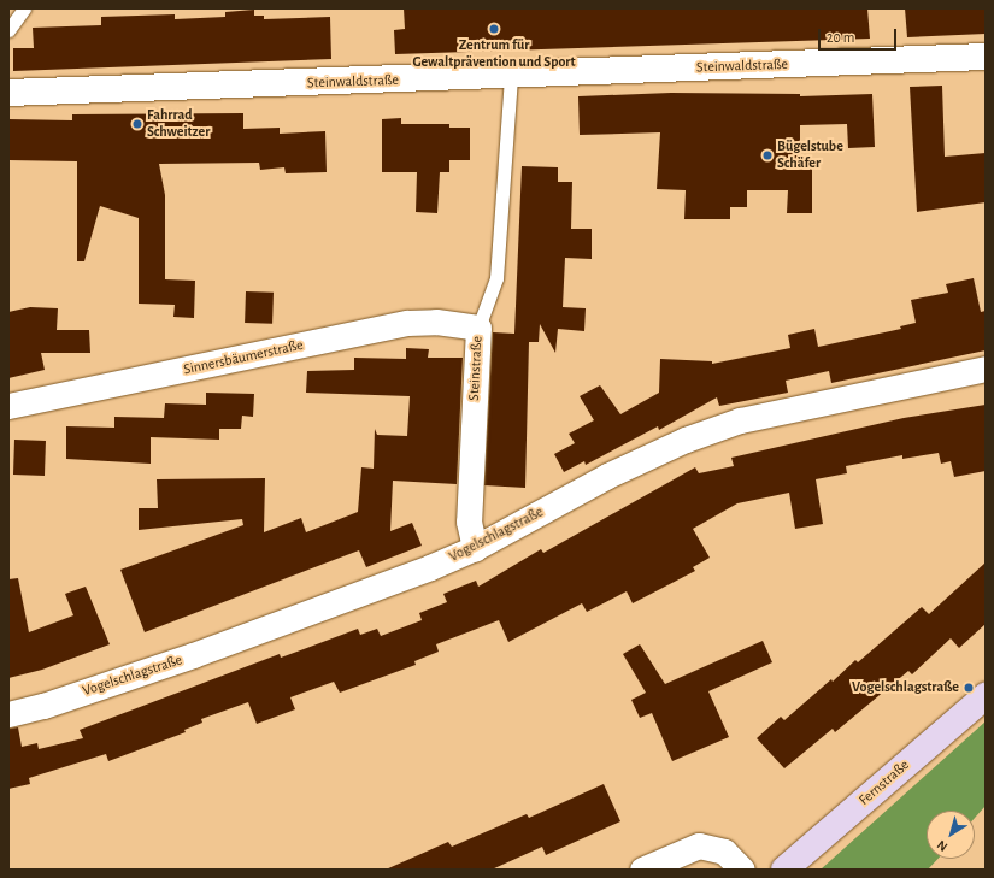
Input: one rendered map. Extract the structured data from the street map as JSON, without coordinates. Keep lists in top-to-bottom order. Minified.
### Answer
{"streets":{"main road":["Fernstraße"],"street":["Steinwaldstraße","Sinnersbäumerstraße","Steinstraße","Vogelschlagstraße"]},"crossings":[["Steinwaldstraße","Steinstraße"],["Sinnersbäumerstraße","Steinstraße"],["Steinstraße","Vogelschlagstraße"]],"places":["Zentrum für Gewaltprävention und Sport","Fahrrad Schweitzer","Bügelstube Schäfer","Vogelschlagstraße"],"scale_bar":"20 m","north":"bottom left"}
